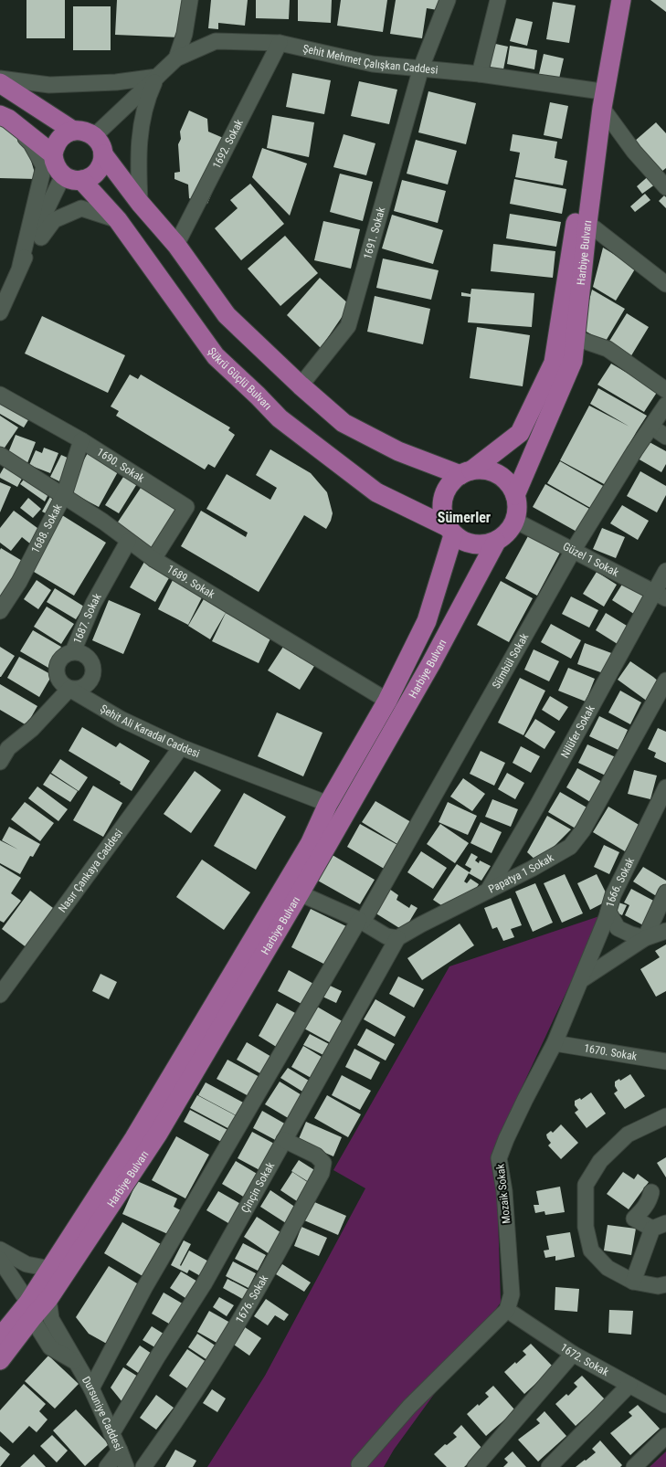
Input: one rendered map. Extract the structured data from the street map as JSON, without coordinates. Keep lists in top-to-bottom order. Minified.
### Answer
{"streets":{"main road":["Harbiye Bulvarı","Şükrü Güçlü Bulvarı"],"street":["Şehit Mehmet Çalışkan Caddesi","1692. Sokak","1691. Sokak","1690. Sokak","1688. Sokak","Güzel 1 Sokak","1689. Sokak","1687. Sokak","Sümbül Sokak","Şehit Ali Karadal Caddesi","Nilüfer Sokak","Nasır Çankaya Caddesi","Papatya 1 Sokak","1666. Sokak","1670. Sokak","Çinçin Sokak","Mozaik Sokak","1676. Sokak","1672. Sokak","Dursuniye Caddesi"]},"crossings":[["Şehit Mehmet Çalışkan Caddesi","1692. Sokak"],["Şehit Mehmet Çalışkan Caddesi","1691. Sokak"],["Şehit Mehmet Çalışkan Caddesi","Harbiye Bulvarı"],["Şehit Mehmet Çalışkan Caddesi","Şükrü Güçlü Bulvarı"],["Harbiye Bulvarı","Şükrü Güçlü Bulvarı"],["Harbiye Bulvarı","Güzel 1 Sokak"],["Harbiye Bulvarı","1689. Sokak"],["Harbiye Bulvarı","Şehit Ali Karadal Caddesi"],["Harbiye Bulvarı","Dursuniye Caddesi"],["Şükrü Güçlü Bulvarı","Güzel 1 Sokak"],["1690. Sokak","1688. Sokak"],["1690. Sokak","1689. Sokak"],["1688. Sokak","1689. Sokak"],["Güzel 1 Sokak","Sümbül Sokak"],["Güzel 1 Sokak","Nilüfer Sokak"],["1689. Sokak","1687. Sokak"],["1687. Sokak","Şehit Ali Karadal Caddesi"],["Sümbül Sokak","Dursuniye Caddesi"],["Şehit Ali Karadal Caddesi","Nasır Çankaya Caddesi"],["Nilüfer Sokak","Papatya 1 Sokak"],["Papatya 1 Sokak","Çinçin Sokak"],["1666. Sokak","Mozaik Sokak"],["1670. Sokak","Mozaik Sokak"],["Çinçin Sokak","1676. Sokak"],["Çinçin Sokak","Dursuniye Caddesi"],["Mozaik Sokak","1672. Sokak"]],"districts":["Sümerler"]}
